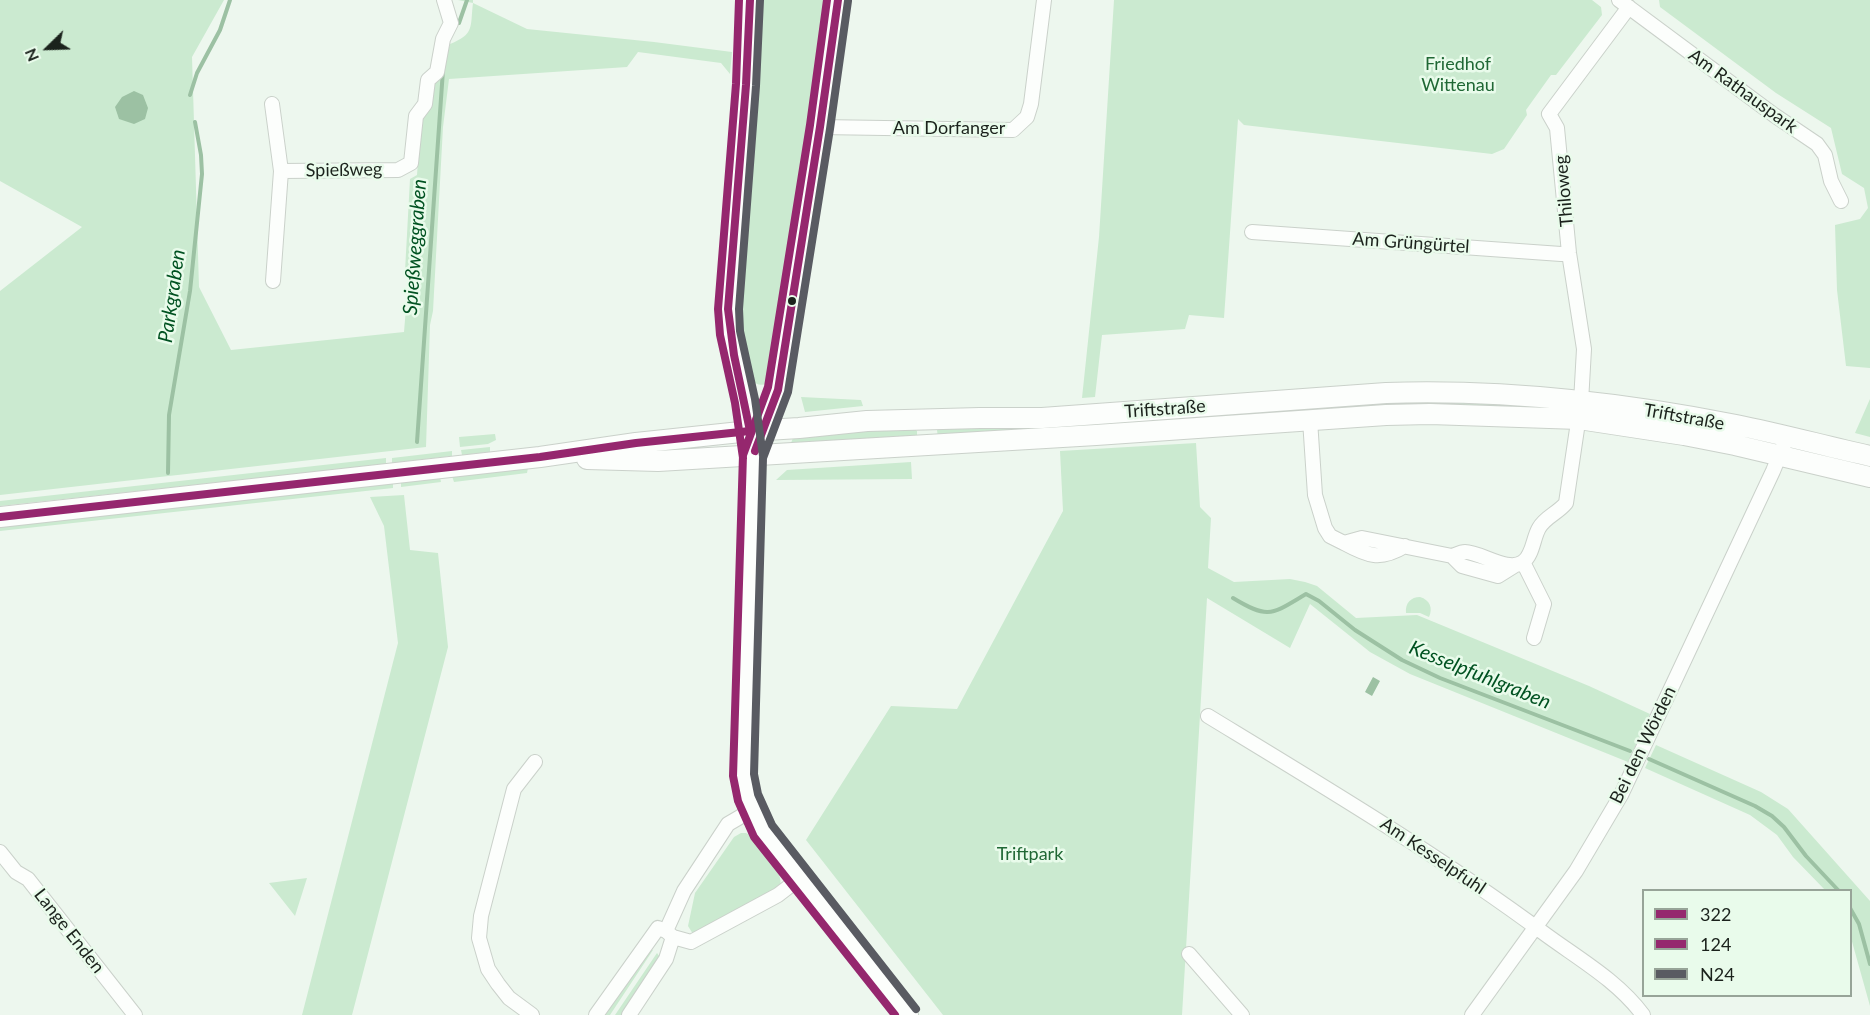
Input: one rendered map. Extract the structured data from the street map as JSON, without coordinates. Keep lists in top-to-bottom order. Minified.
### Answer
{"streets":{"main road":["Triftstraße"],"street":["Am Rathauspark","Am Dorfanger","Spießweg","Thiloweg","Am Grüngürtel","Bei den Wörden","Am Kesselpfuhl","Lange Enden"]},"crossings":[["Am Rathauspark","Thiloweg"],["Thiloweg","Am Grüngürtel"],["Thiloweg","Triftstraße"],["Triftstraße","Bei den Wörden"],["Bei den Wörden","Am Kesselpfuhl"]],"water":["Spießweggraben","Parkgraben","Kesselpfuhlgraben"],"parks":["Friedhof Wittenau","Triftpark"],"lines":["transit line 322","transit line 124","transit line N24"],"legend":["322","124","N24"],"north":"bottom left"}
